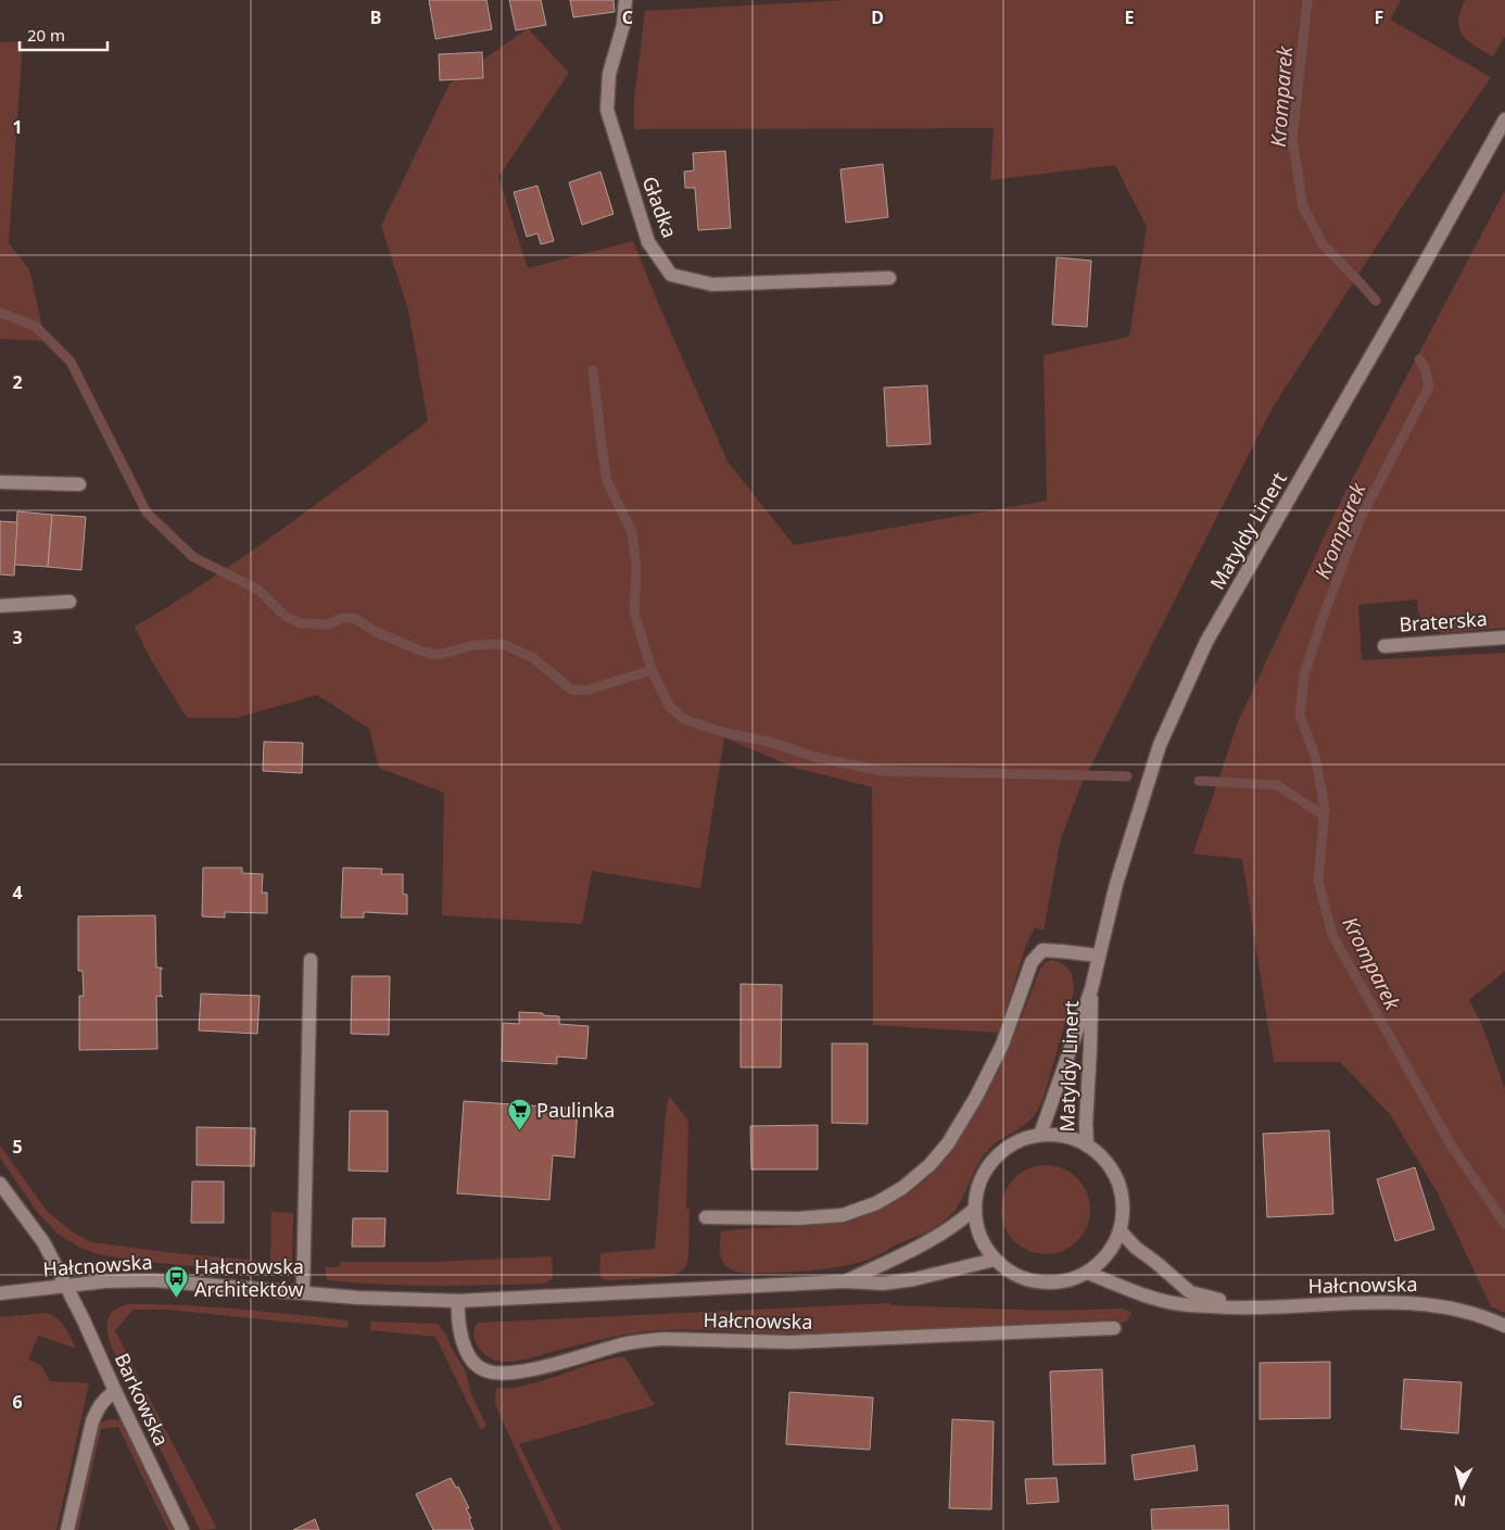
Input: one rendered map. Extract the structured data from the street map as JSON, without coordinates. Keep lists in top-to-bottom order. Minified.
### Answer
{"streets":{"street":["Gładka","Matyldy Linert","Braterska","Hałcnowska","Barkowska"]},"crossings":[["Matyldy Linert","Hałcnowska"],["Hałcnowska","Barkowska"]],"water":["Kromparek"],"places":{"supermarket":["Paulinka"],"bus stop":["Hałcnowska Architektów"]},"scale_bar":"20 m","north":"bottom","grid":{"columns":["B","C","D","E","F"],"rows":["1","2","3","4","5","6"]}}
